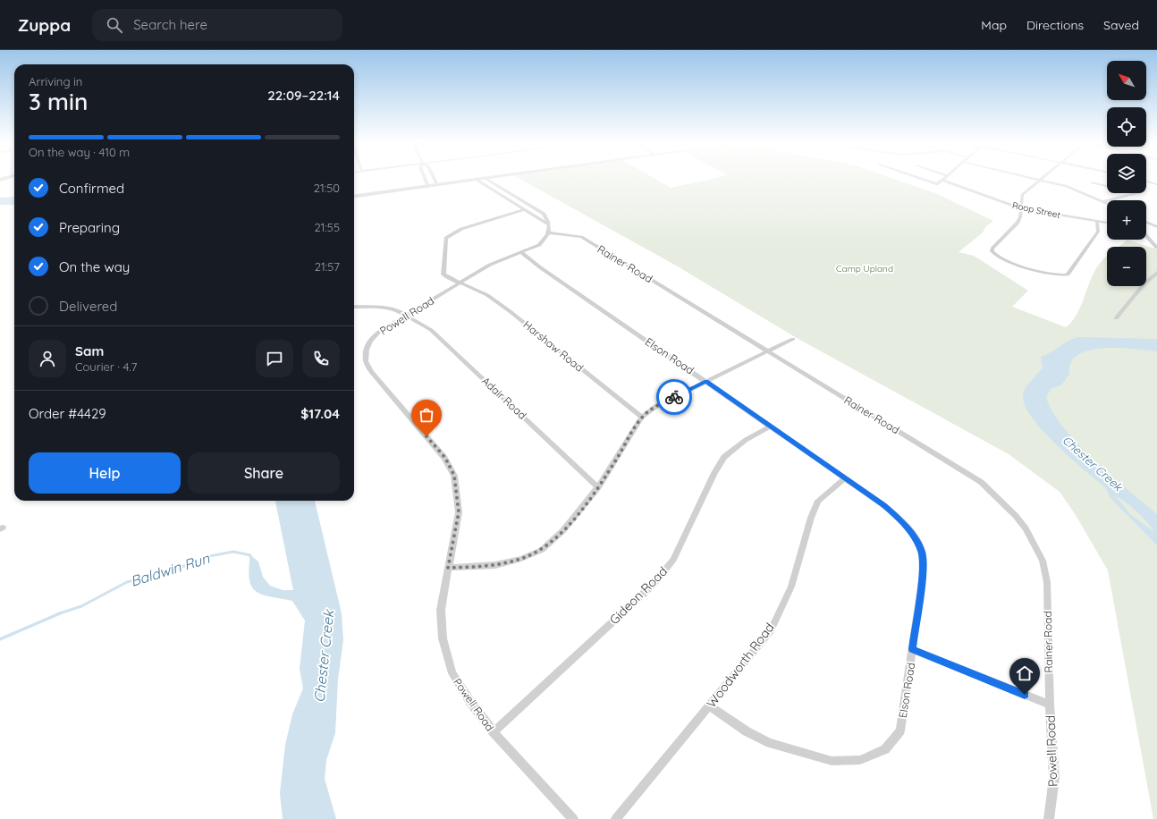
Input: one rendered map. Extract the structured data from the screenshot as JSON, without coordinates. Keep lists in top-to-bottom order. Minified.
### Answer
{"streets":{"street":["Roop Street","Rainer Road","Powell Road","Harshaw Road","Elson Road","Adair Road","Gideon Road","Woodworth Road"]},"crossings":[["Rainer Road","Powell Road"],["Powell Road","Harshaw Road"],["Powell Road","Elson Road"],["Powell Road","Adair Road"],["Powell Road","Gideon Road"],["Elson Road","Gideon Road"],["Elson Road","Woodworth Road"]],"water":["Chester Creek","Baldwin Run"],"parks":["Camp Upland"],"north":"top left","page":{"header":"Zuppa","search":"Search here","nav":["Map","Directions","Saved"],"map_buttons":["+","−"],"heading":["3 min","Arriving in","22:09–22:14"],"panel":["Sam","Courier · 4.7","Order #4429","$17.04"],"bar":"On the way · 410 m","list":[["Confirmed","21:50"],["Preparing","21:55"],["On the way","21:57"],"Delivered"],"buttons":["Help","Share"]}}
